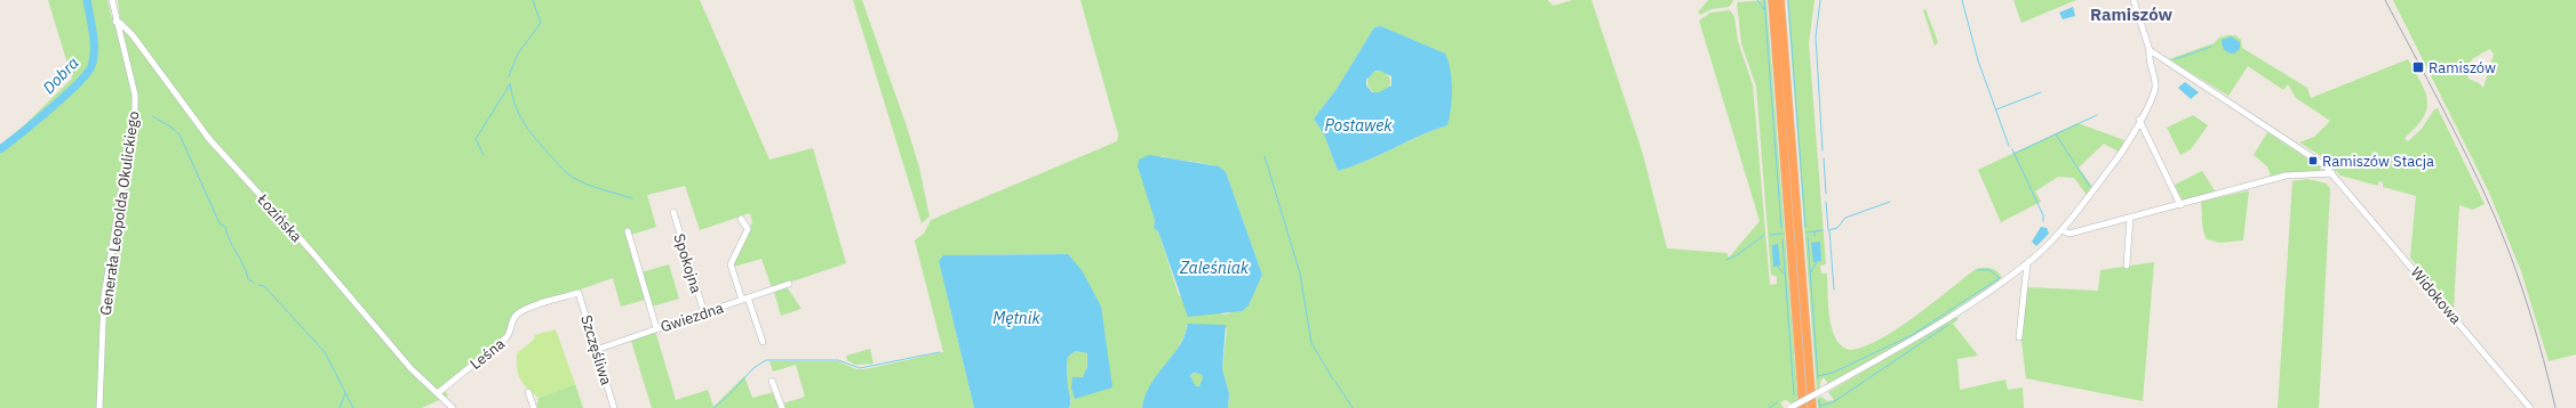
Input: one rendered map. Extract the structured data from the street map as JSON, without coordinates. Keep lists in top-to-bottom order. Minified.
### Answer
{"streets":{"street":["Generała Leopolda Okulickiego","Łozińska","Spokojna","Widokowa","Gwiezdna","Szczęśliwa","Leśna"]},"crossings":[["Generała Leopolda Okulickiego","Łozińska"],["Łozińska","Leśna"],["Spokojna","Gwiezdna"],["Gwiezdna","Szczęśliwa"],["Szczęśliwa","Leśna"]],"districts":["Ramiszów"],"water":["Dobra","Postawek","Zaleśniak","Mętnik"],"places":{"transit":["Ramiszów","Ramiszów Stacja"]}}
